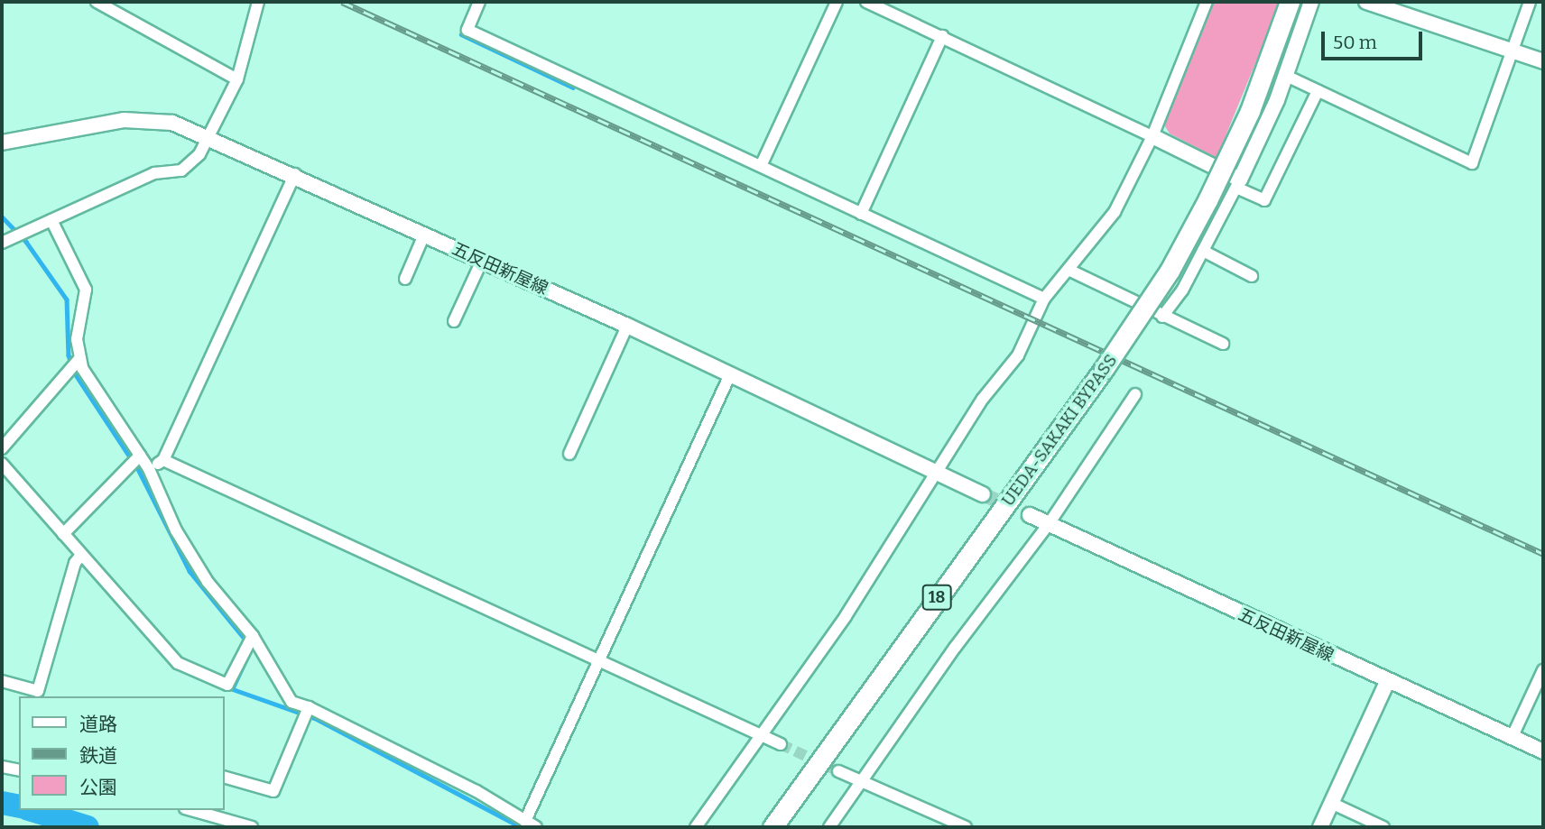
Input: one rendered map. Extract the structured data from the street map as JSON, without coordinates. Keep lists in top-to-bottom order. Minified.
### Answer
{"streets":{"highway":["UEDA-SAKAKI BYPASS","18"],"street":["五反田新屋線"]},"legend":["道路","鉄道","公園"],"scale_bar":"50 m"}
